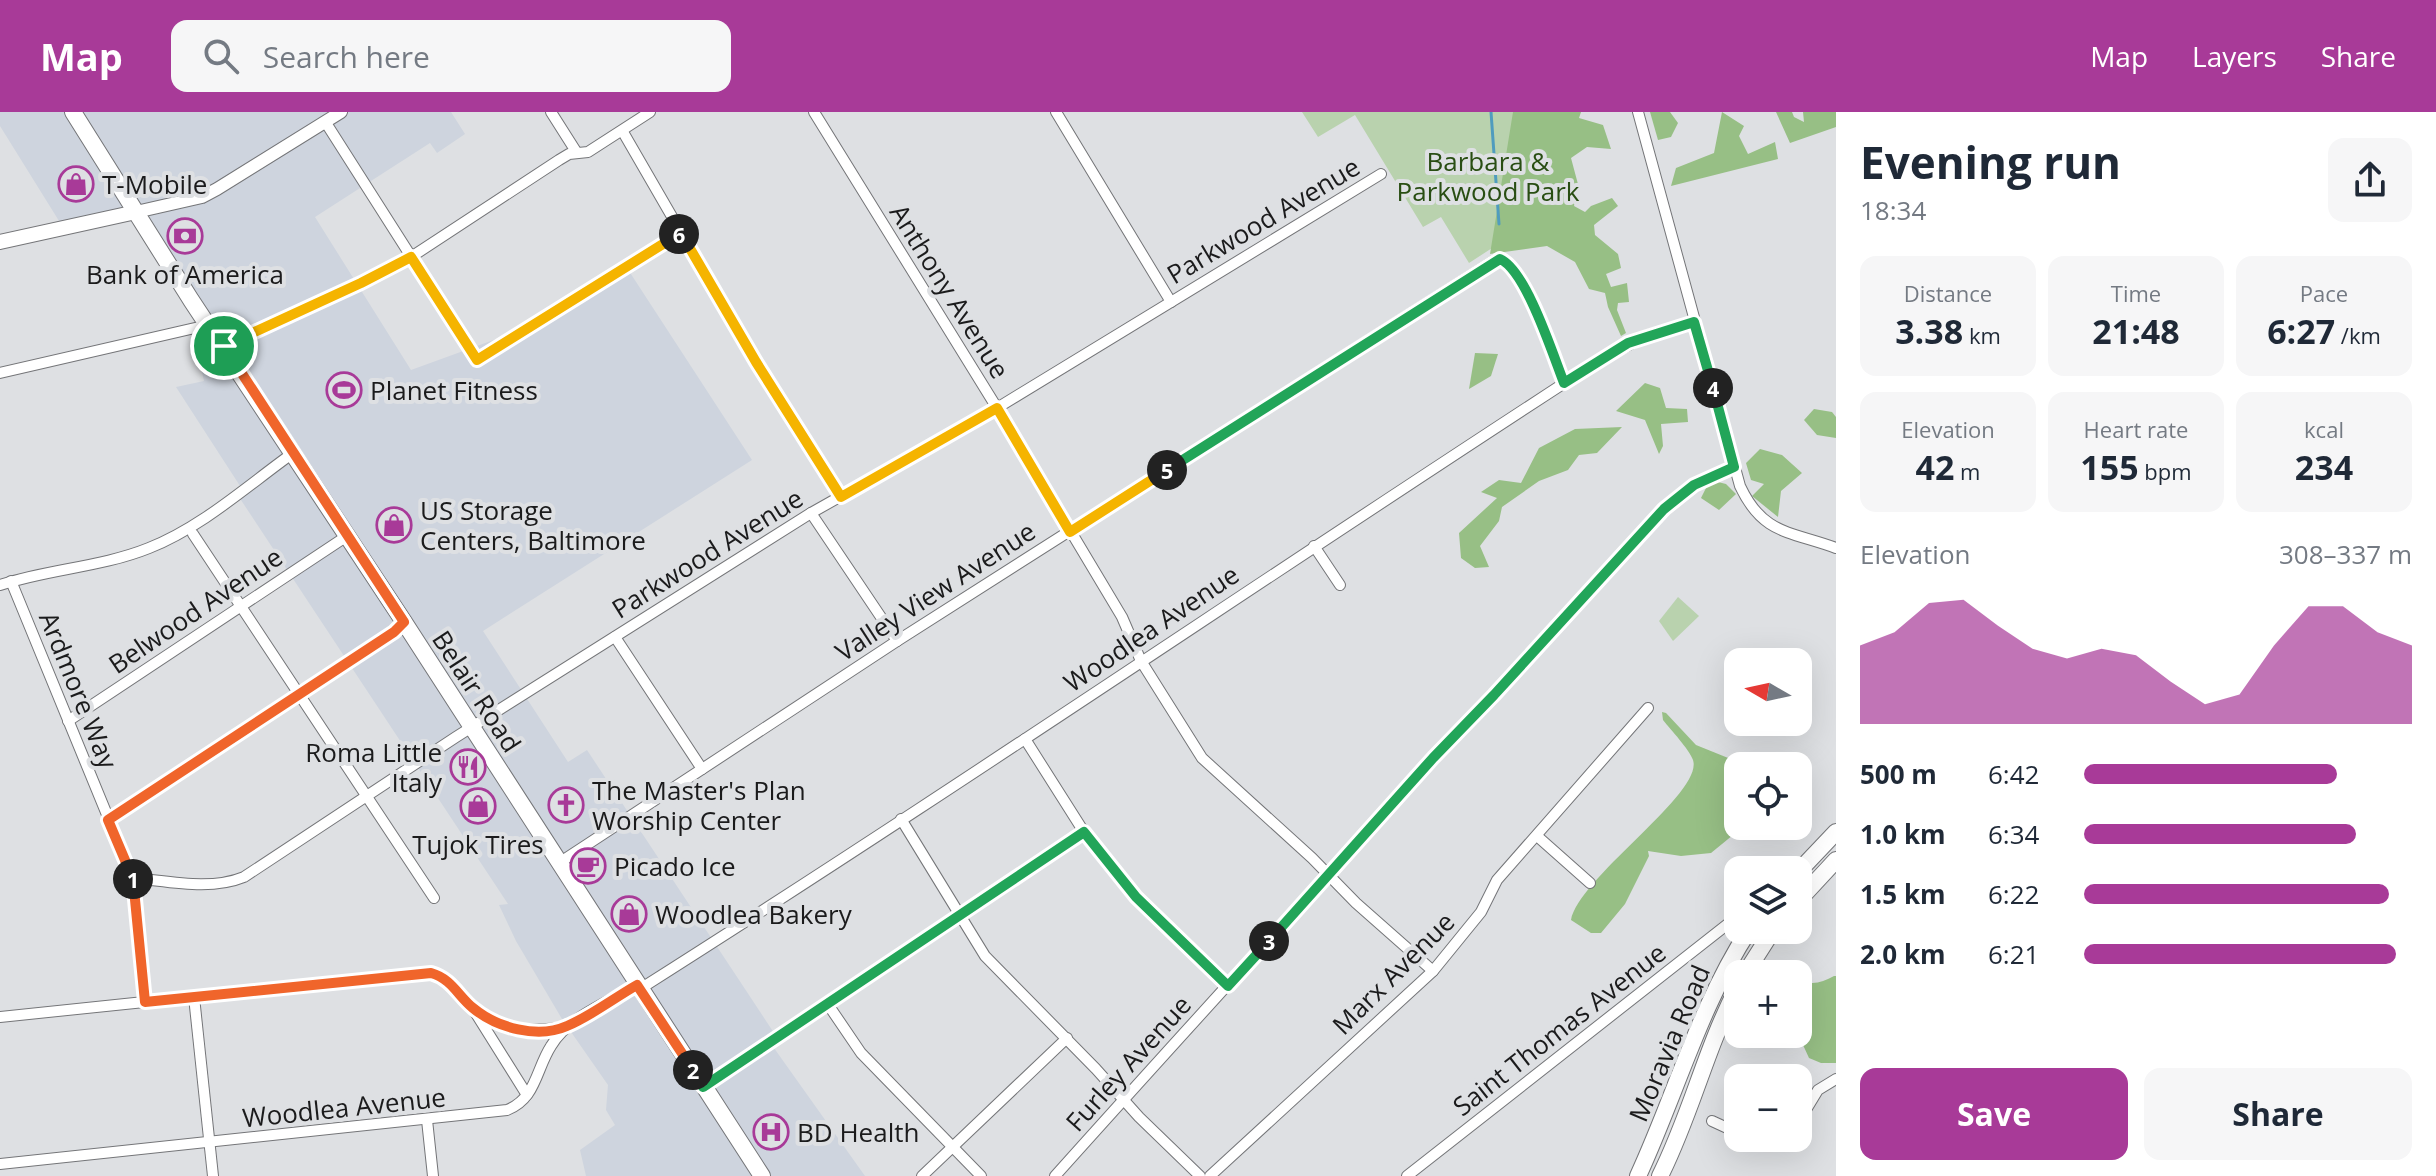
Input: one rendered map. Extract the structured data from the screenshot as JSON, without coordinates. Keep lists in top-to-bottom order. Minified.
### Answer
{"streets":{"main road":["Belair Road","Moravia Road"],"street":["Parkwood Avenue","Anthony Avenue","Valley View Avenue","Belwood Avenue","Woodlea Avenue","Ardmore Way","Marx Avenue","Saint Thomas Avenue","Furley Avenue"]},"crossings":[["Parkwood Avenue","Anthony Avenue"],["Parkwood Avenue","Ardmore Way"],["Parkwood Avenue","Belair Road"],["Anthony Avenue","Valley View Avenue"],["Anthony Avenue","Woodlea Avenue"],["Anthony Avenue","Marx Avenue"],["Anthony Avenue","Furley Avenue"],["Valley View Avenue","Woodlea Avenue"],["Valley View Avenue","Belair Road"],["Belwood Avenue","Ardmore Way"],["Belwood Avenue","Belair Road"],["Woodlea Avenue","Belair Road"]],"parks":["Barbara & Parkwood Park"],"places":{"shop":["T-Mobile","US Storage Centers, Baltimore","Tujok Tires","Woodlea Bakery"],"bank":["Bank of America"],"sports":["Planet Fitness"],"restaurant":["Roma Little Italy"],"church":["The Master's Plan Worship Center"],"cafe":["Picado Ice"],"hospital":["BD Health"]},"north":"left","page":{"header":"Map","search":"Search here","nav":["Map","Layers","Share"],"heading":["Evening run","18:34"],"pins":["6","4","5","1","3","2"],"stats":[["Distance","3.38 km"],["Time","21:48"],["Pace","6:27 /km"],["Elevation","42 m"],["Heart rate","155 bpm"],["kcal","234"]],"chart":["Elevation","308–337 m"],"map_buttons":["+","−"],"list":[{"name":"500 m","note":"6:42"},{"name":"1.0 km","note":"6:34"},{"name":"1.5 km","note":"6:22"},{"name":"2.0 km","note":"6:21"}],"buttons":["Save","Share"]}}
